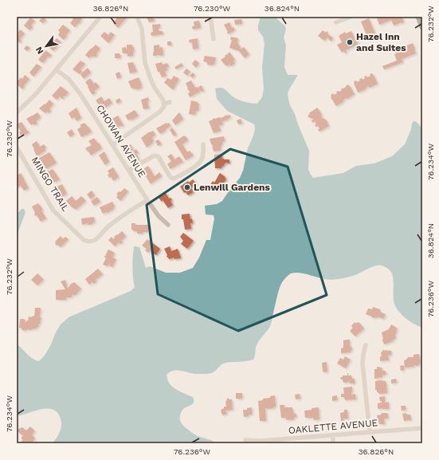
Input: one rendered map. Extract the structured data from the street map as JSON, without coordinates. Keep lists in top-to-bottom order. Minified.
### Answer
{"streets":{"street":["CHOWAN AVENUE","MINGO TRAIL","OAKLETTE AVENUE"]},"crossings":[["CHOWAN AVENUE","MINGO TRAIL"]],"places":["Hazel Inn and Suites","Lenwill Gardens"],"north":"bottom left","coordinates":["36.826°N","76.230°W","36.824°N","76.232°W","76.234°W","76.236°W"]}
